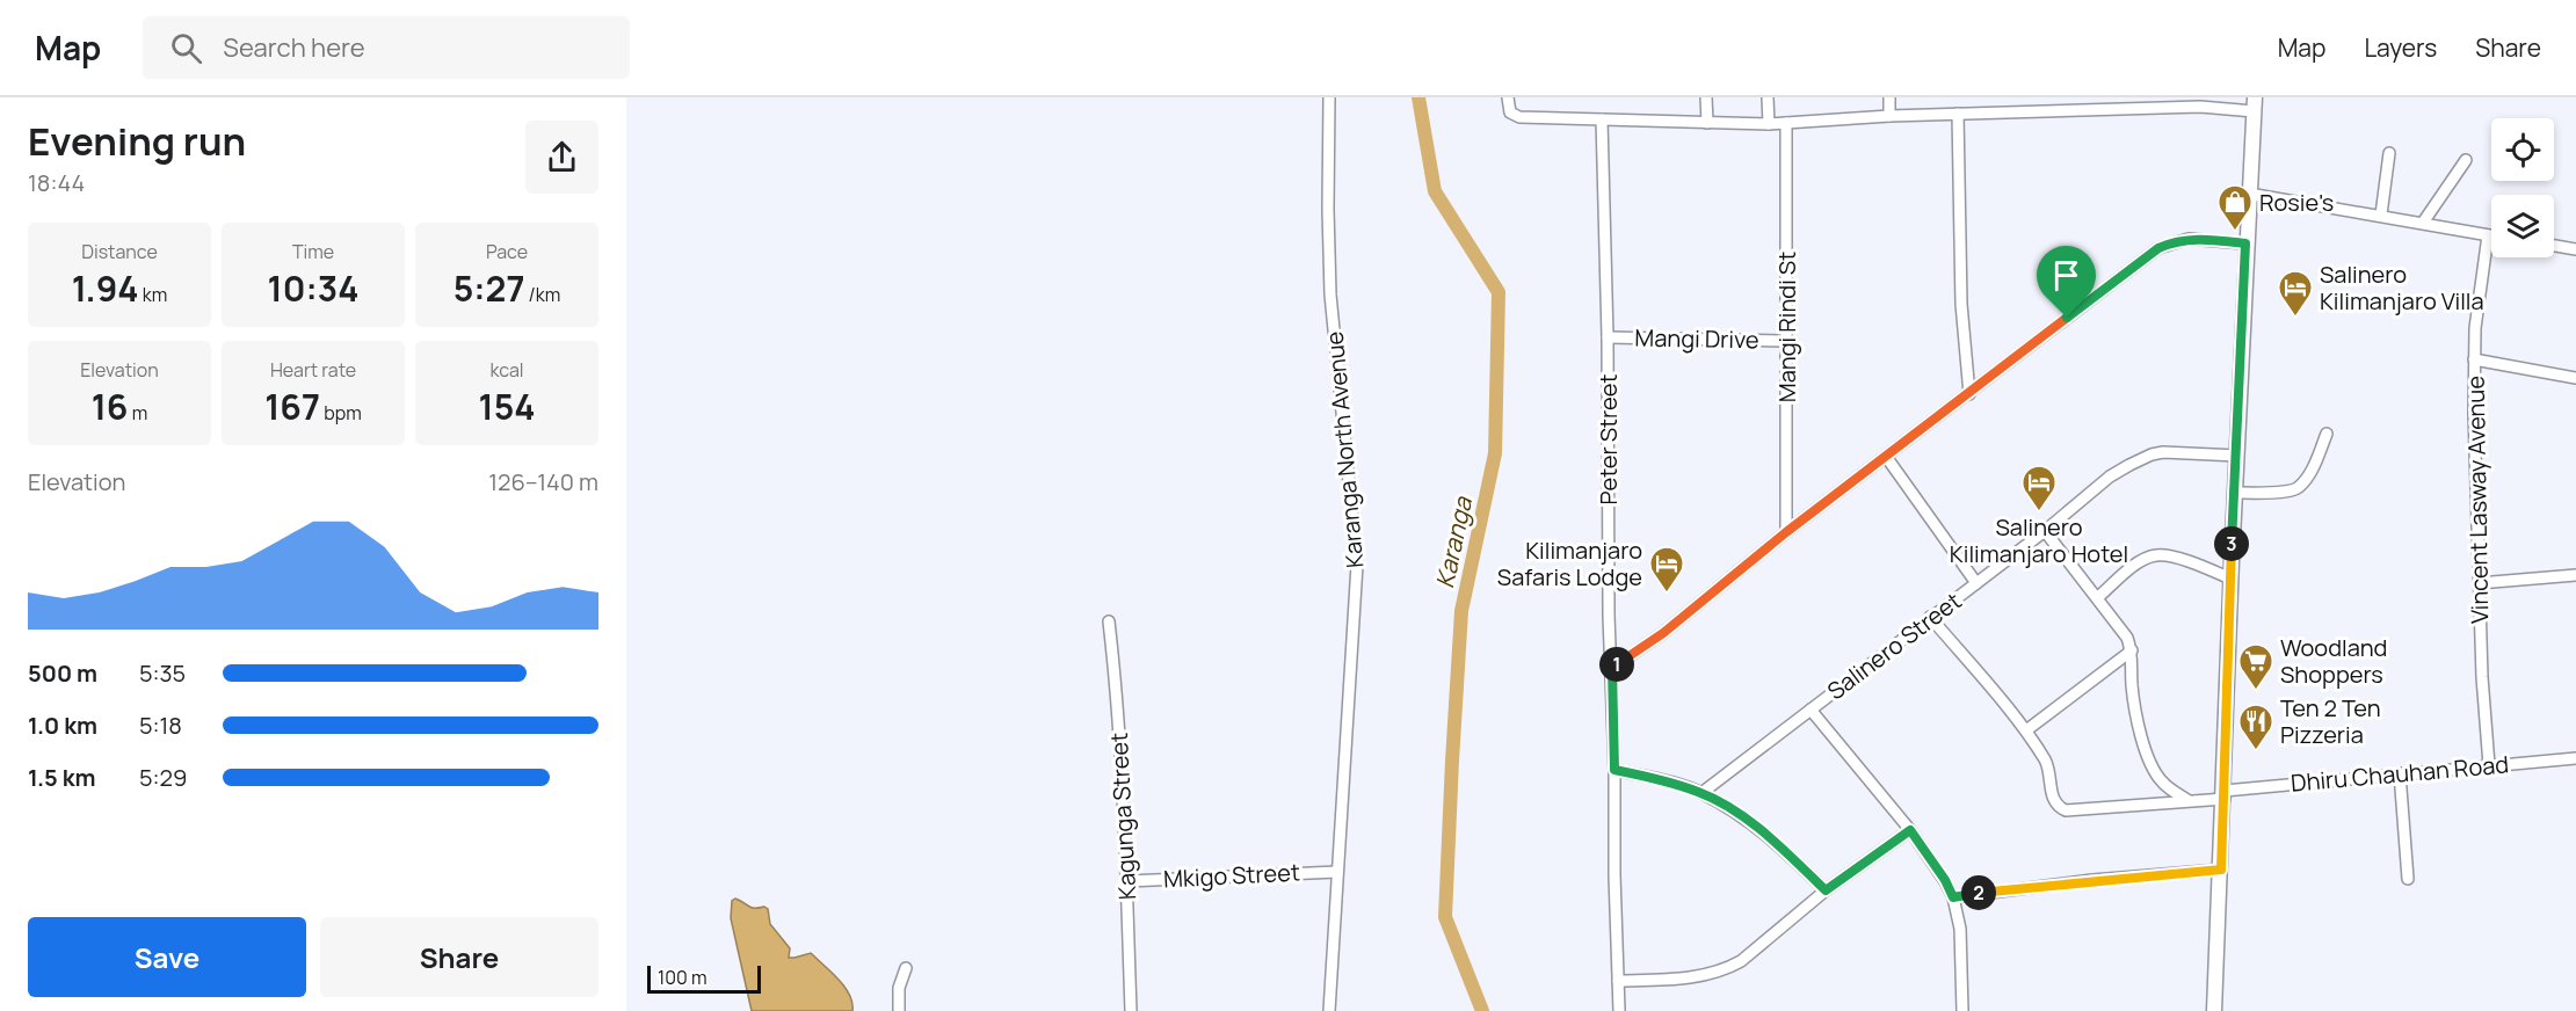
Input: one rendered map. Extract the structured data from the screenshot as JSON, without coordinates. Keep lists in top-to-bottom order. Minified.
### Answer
{"streets":{"street":["Mangi Rindi St","Mangi Drive","Peter Street","Karanga North Avenue","Vincent Lasway Avenue","Salinero Street","Dhiru Chauhan Road","Kagunga Street","Mkigo Street"]},"crossings":[["Mangi Rindi St","Mangi Drive"],["Mangi Drive","Peter Street"],["Karanga North Avenue","Mkigo Street"],["Vincent Lasway Avenue","Dhiru Chauhan Road"],["Salinero Street","Dhiru Chauhan Road"],["Kagunga Street","Mkigo Street"]],"water":["Karanga"],"places":{"shop":["Rosie's"],"hotel":["Salinero Kilimanjaro Villa","Salinero Kilimanjaro Hotel","Kilimanjaro Safaris Lodge"],"supermarket":["Woodland Shoppers"],"restaurant":["Ten 2 Ten Pizzeria"]},"scale_bar":"100 m","page":{"header":"Map","search":"Search here","nav":["Map","Layers","Share"],"heading":["Evening run","18:44"],"stats":[["Distance","1.94 km"],["Time","10:34"],["Pace","5:27 /km"],["Elevation","16 m"],["Heart rate","167 bpm"],["kcal","154"]],"chart":["Elevation","126–140 m"],"pins":["3","1","2"],"list":[{"name":"500 m","note":"5:35"},{"name":"1.0 km","note":"5:18"},{"name":"1.5 km","note":"5:29"}],"buttons":["Save","Share"],"scale":"100 m"}}
